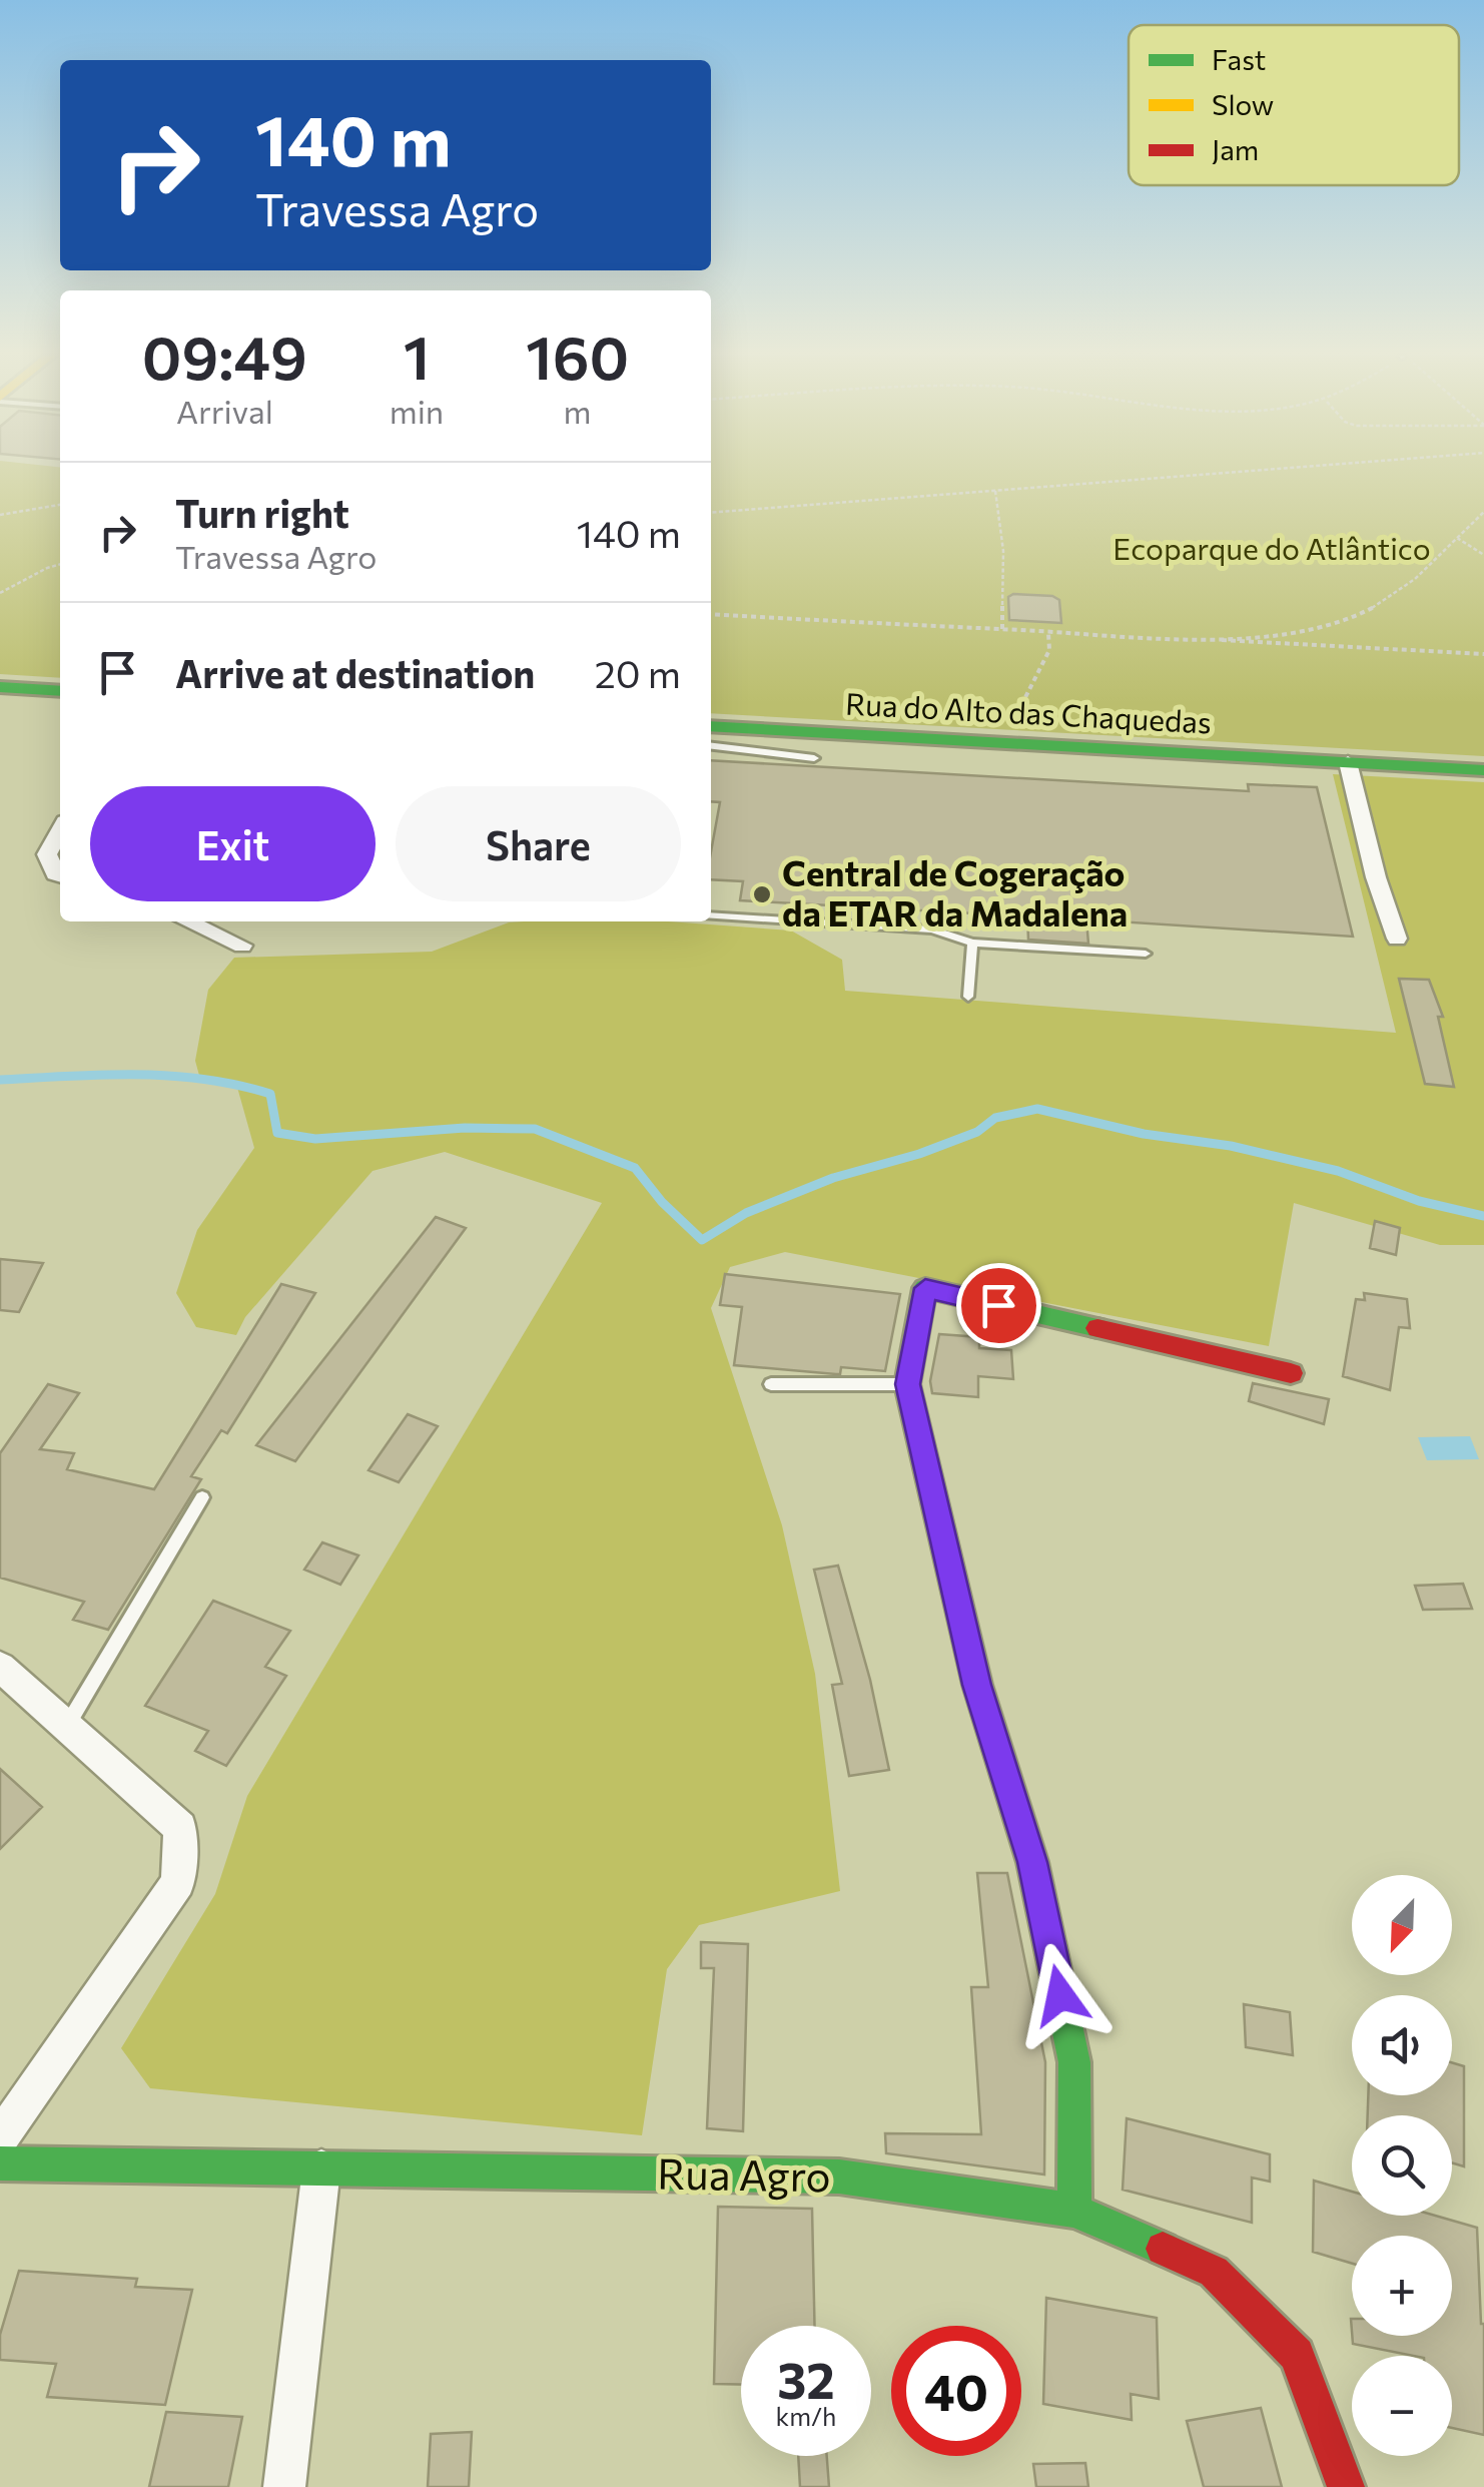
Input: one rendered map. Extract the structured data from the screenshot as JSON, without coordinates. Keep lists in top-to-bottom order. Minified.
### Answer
{"streets":{"street":["Rua do Alto das Chaquedas","Rua Agro"]},"parks":["Ecoparque do Atlântico"],"places":["Central de Cogeração da ETAR da Madalena"],"legend":["Fast","Slow","Jam"],"north":"bottom left","page":{"turn":["140 m","Travessa Agro"],"eta":["09:49","Arrival","1","min","160","m"],"list":[{"name":"Turn right","note":"Travessa Agro","value":"140 m"},{"name":"Arrive at destination","value":"20 m"}],"buttons":["Exit","Share"],"map_buttons":["+","−"],"speed":"32 km/h","limit":"40"}}
